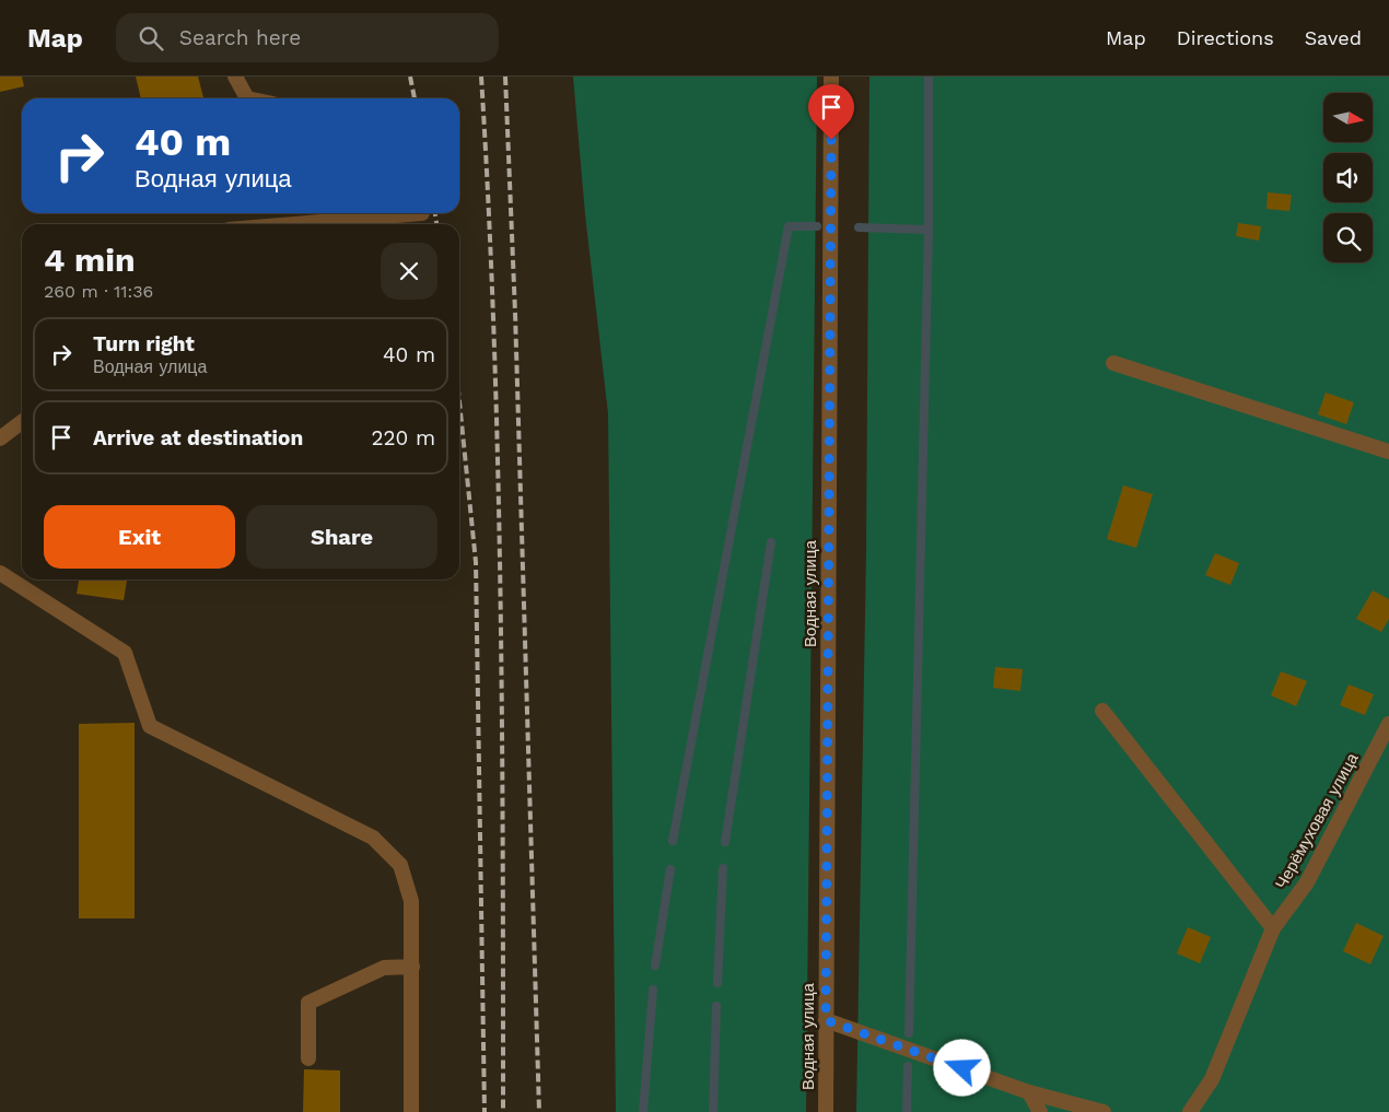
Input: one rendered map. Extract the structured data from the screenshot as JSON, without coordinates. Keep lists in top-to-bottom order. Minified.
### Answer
{"streets":{"street":["Водная улица","Черёмуховая улица"]},"north":"right","page":{"header":"Map","search":"Search here","nav":["Map","Directions","Saved"],"turn":["40 m","Водная улица"],"heading":["4 min","260 m · 11:36"],"list":[{"name":"Turn right","note":"Водная улица","value":"40 m"},{"name":"Arrive at destination","value":"220 m"}],"buttons":["Exit","Share"]}}
